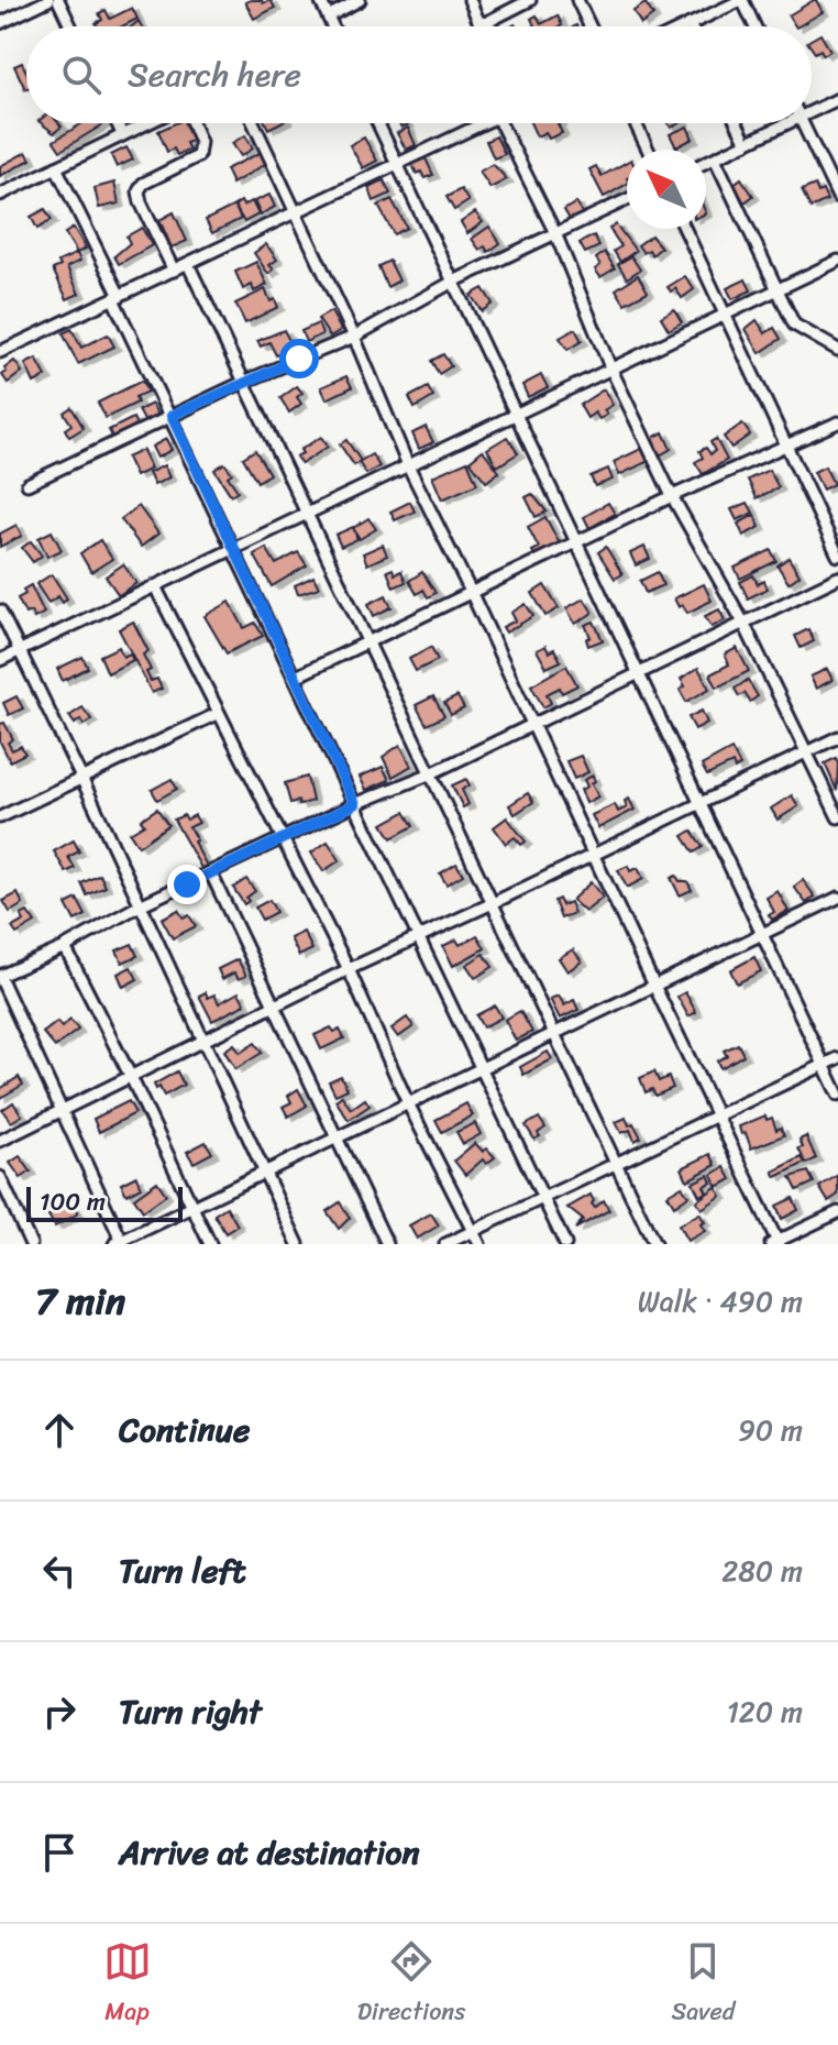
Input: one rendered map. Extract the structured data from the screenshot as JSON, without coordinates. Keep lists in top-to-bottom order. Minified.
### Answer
{"scale_bar":"100 m","north":"top left","page":{"search":"Search here","scale":"100 m","heading":["7 min","Walk · 490 m"],"list":[["Continue","90 m"],["Turn left","280 m"],["Turn right","120 m"],"Arrive at destination"],"nav":["Map","Directions","Saved"]}}
